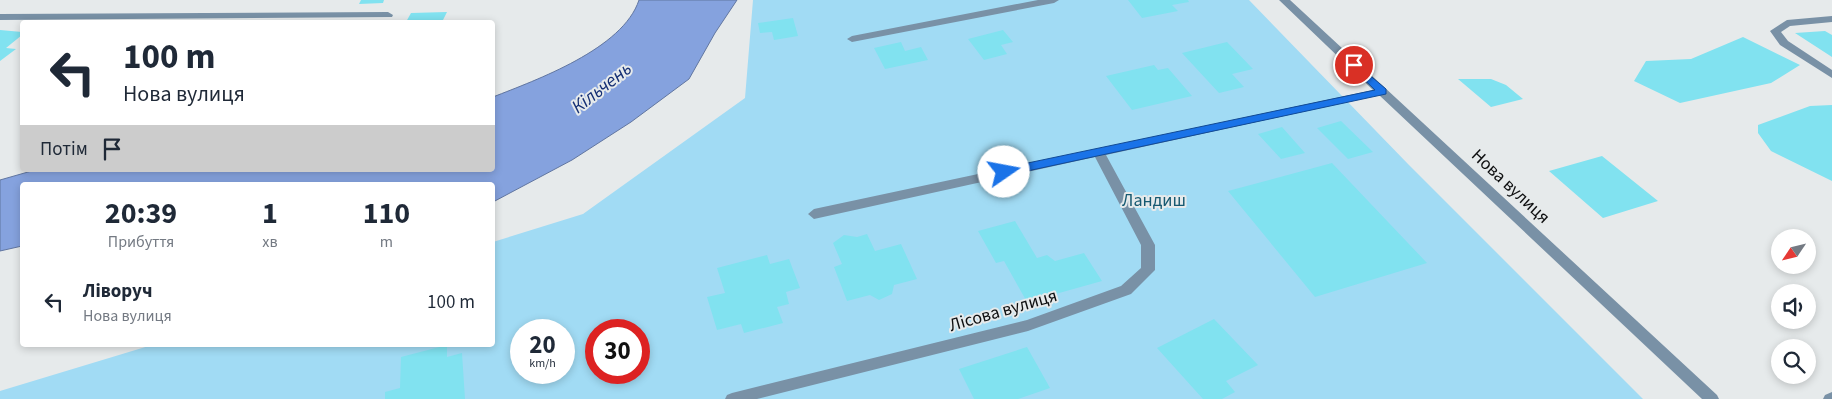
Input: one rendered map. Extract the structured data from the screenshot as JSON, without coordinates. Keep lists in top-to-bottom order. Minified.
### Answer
{"streets":{"street":["Нова вулиця","Лісова вулиця"]},"water":["Кільчень"],"parks":["Ландиш"],"north":"bottom left","page":{"turn":["100 m","Нова вулиця"],"then":"Потім","eta":["20:39","Прибуття","1","хв","110","m"],"list":[{"name":"Ліворуч","note":"Нова вулиця","value":"100 m"}],"speed":"20 km/h","limit":"30"}}
